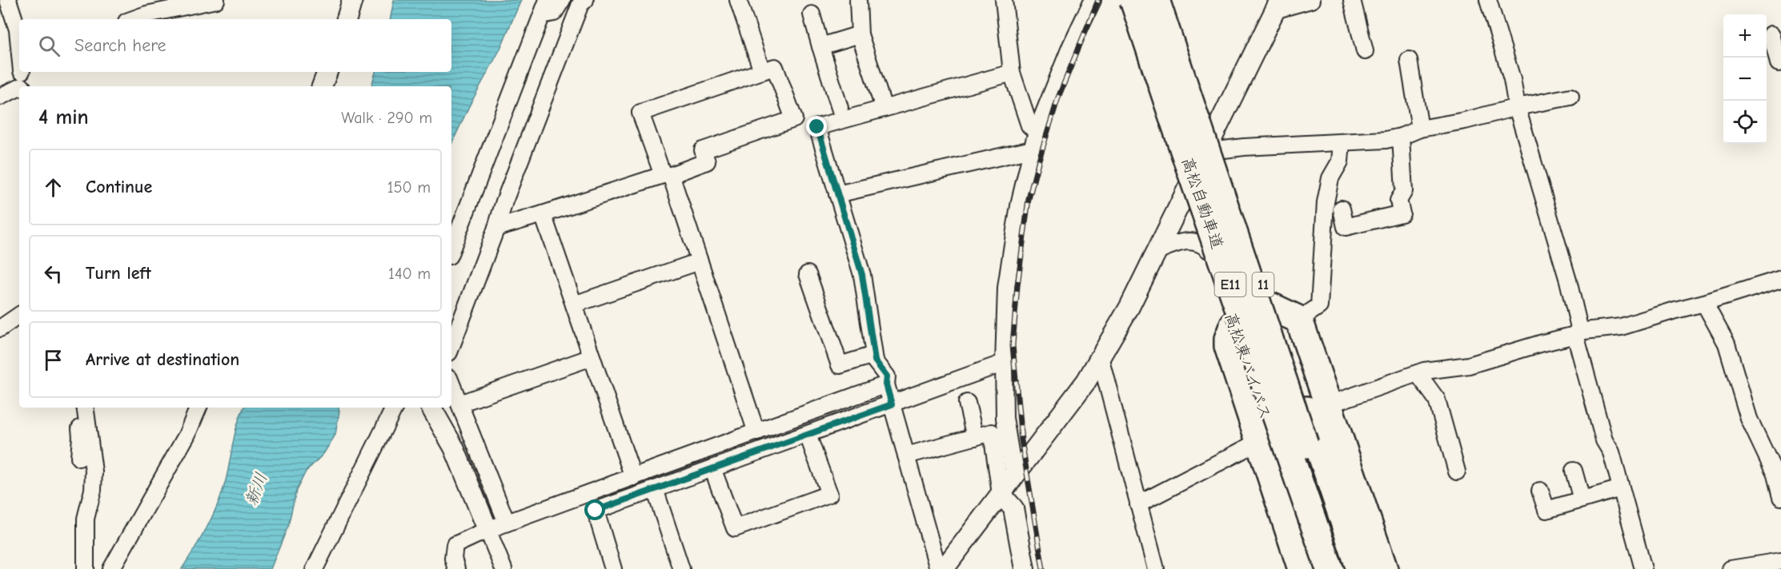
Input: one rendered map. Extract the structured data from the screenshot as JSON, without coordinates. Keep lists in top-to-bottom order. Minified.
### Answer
{"streets":{"highway":["高松自動車道","E11","11","高松東バイパス"]},"crossings":[["高松自動車道","11"]],"water":["新川"],"page":{"map_buttons":["+","−"],"search":"Search here","heading":["4 min","Walk · 290 m"],"list":[["Continue","150 m"],["Turn left","140 m"],"Arrive at destination"]}}
